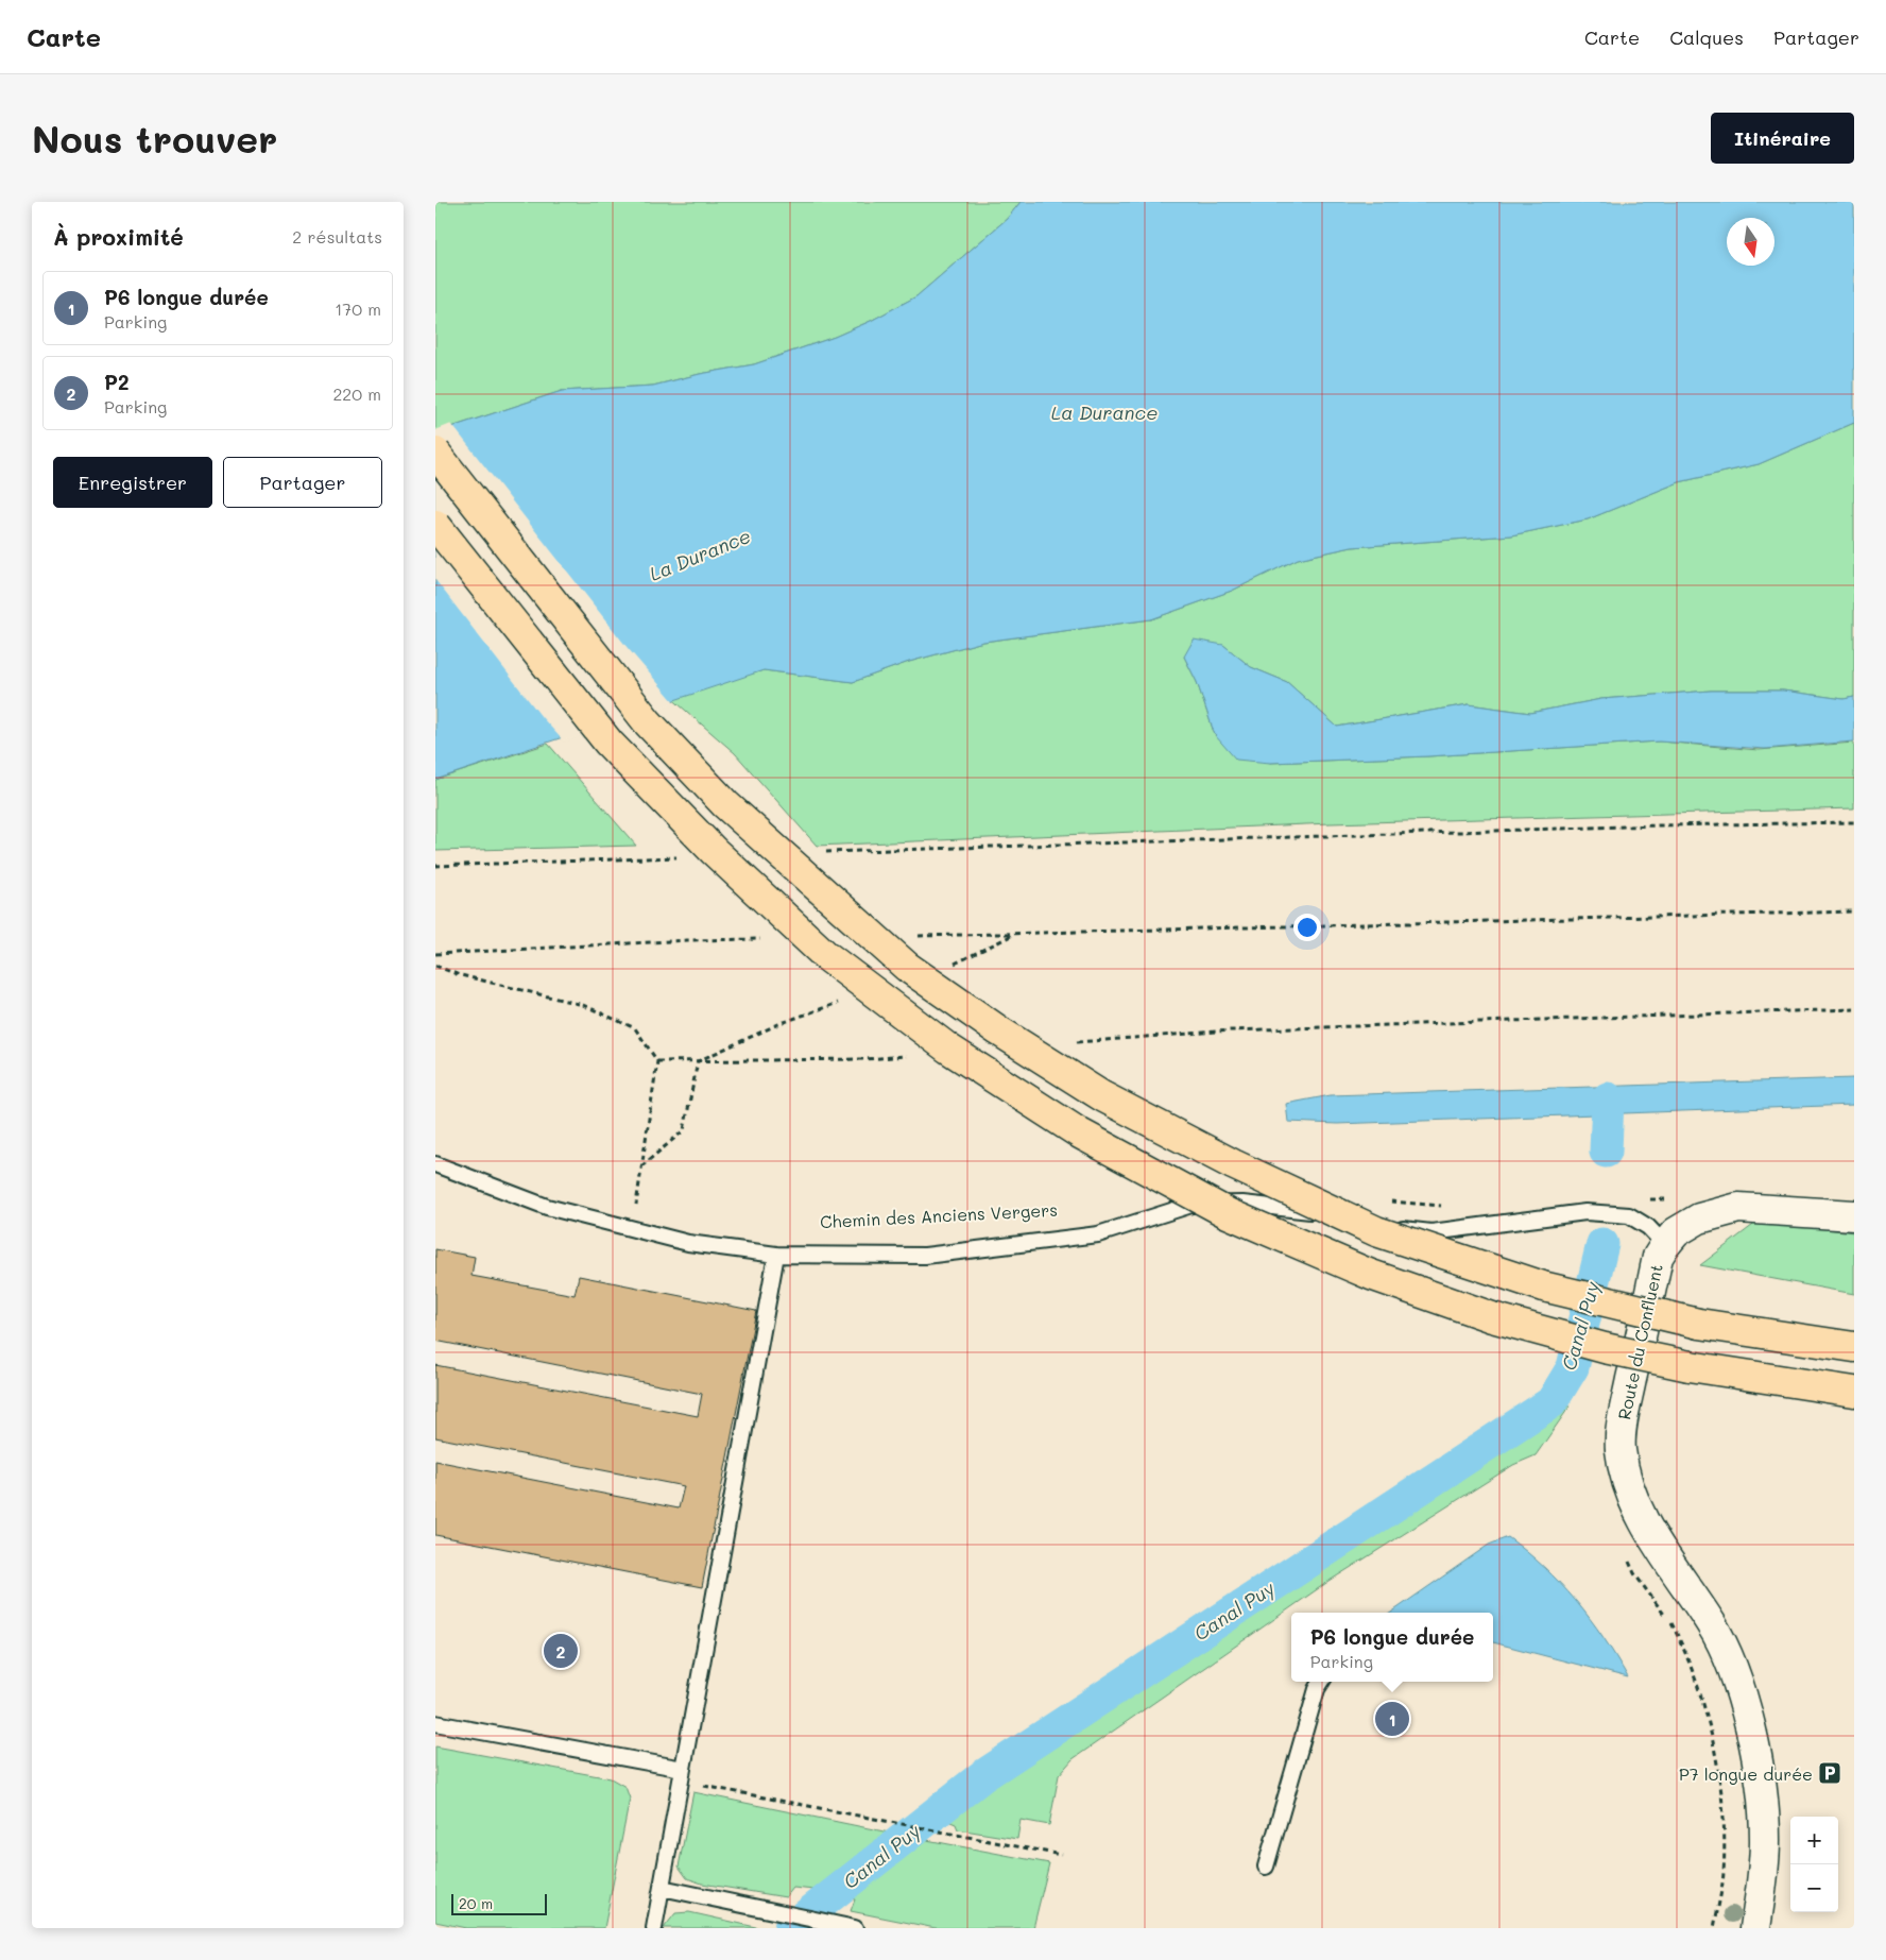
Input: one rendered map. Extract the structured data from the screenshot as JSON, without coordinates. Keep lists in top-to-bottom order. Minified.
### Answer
{"streets":{"street":["Route du Confluent"]},"water":["La Durance","Canal Puy"],"places":{"parking":["P7 longue durée"]},"scale_bar":"20 m","north":"bottom","page":{"header":"Carte","nav":["Carte","Calques","Partager"],"buttons":["Itinéraire",["Enregistrer","Partager"]],"title":"Nous trouver","heading":["À proximité","2 résultats"],"list":[{"mark":"1","name":"P6 longue durée","note":"Parking","value":"170 m"},{"mark":"2","name":"P2","note":"Parking","value":"220 m"}],"popup":["P6 longue durée","Parking"],"pins":["2","1"],"map_buttons":["+","−"],"scale":"20 m"}}
